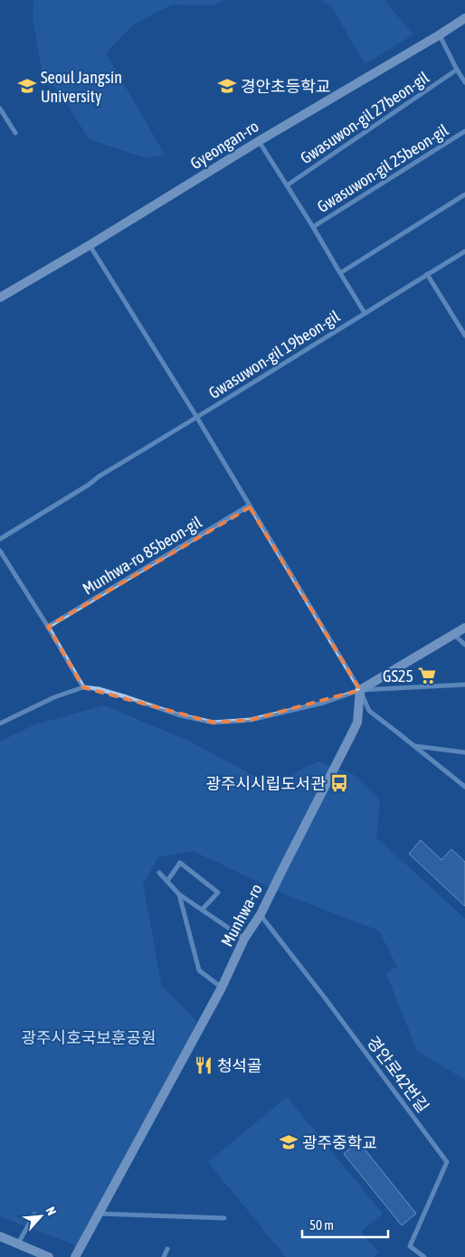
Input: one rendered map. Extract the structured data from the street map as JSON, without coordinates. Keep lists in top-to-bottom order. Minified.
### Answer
{"streets":{"street":["Gwasuwon-gil 27beon-gil","Gyeongan-ro","Gwasuwon-gil 25beon-gil","Gwasuwon-gil 19beon-gil","Munhwa-ro 85beon-gil","Munhwa-ro","경안로42번길"]},"crossings":[["Gwasuwon-gil 27beon-gil","Gwasuwon-gil 19beon-gil"],["Gyeongan-ro","Gwasuwon-gil 19beon-gil"],["Gwasuwon-gil 25beon-gil","Gwasuwon-gil 19beon-gil"],["Munhwa-ro","경안로42번길"]],"parks":["광주시호국보훈공원"],"places":{"school or university":["Seoul Jangsin University","경안초등학교","광주중학교"],"supermarket":["GS25"],"bus stop":["광주시시립도서관"],"restaurant":["청석골"]},"scale_bar":"50 m","north":"top right"}
